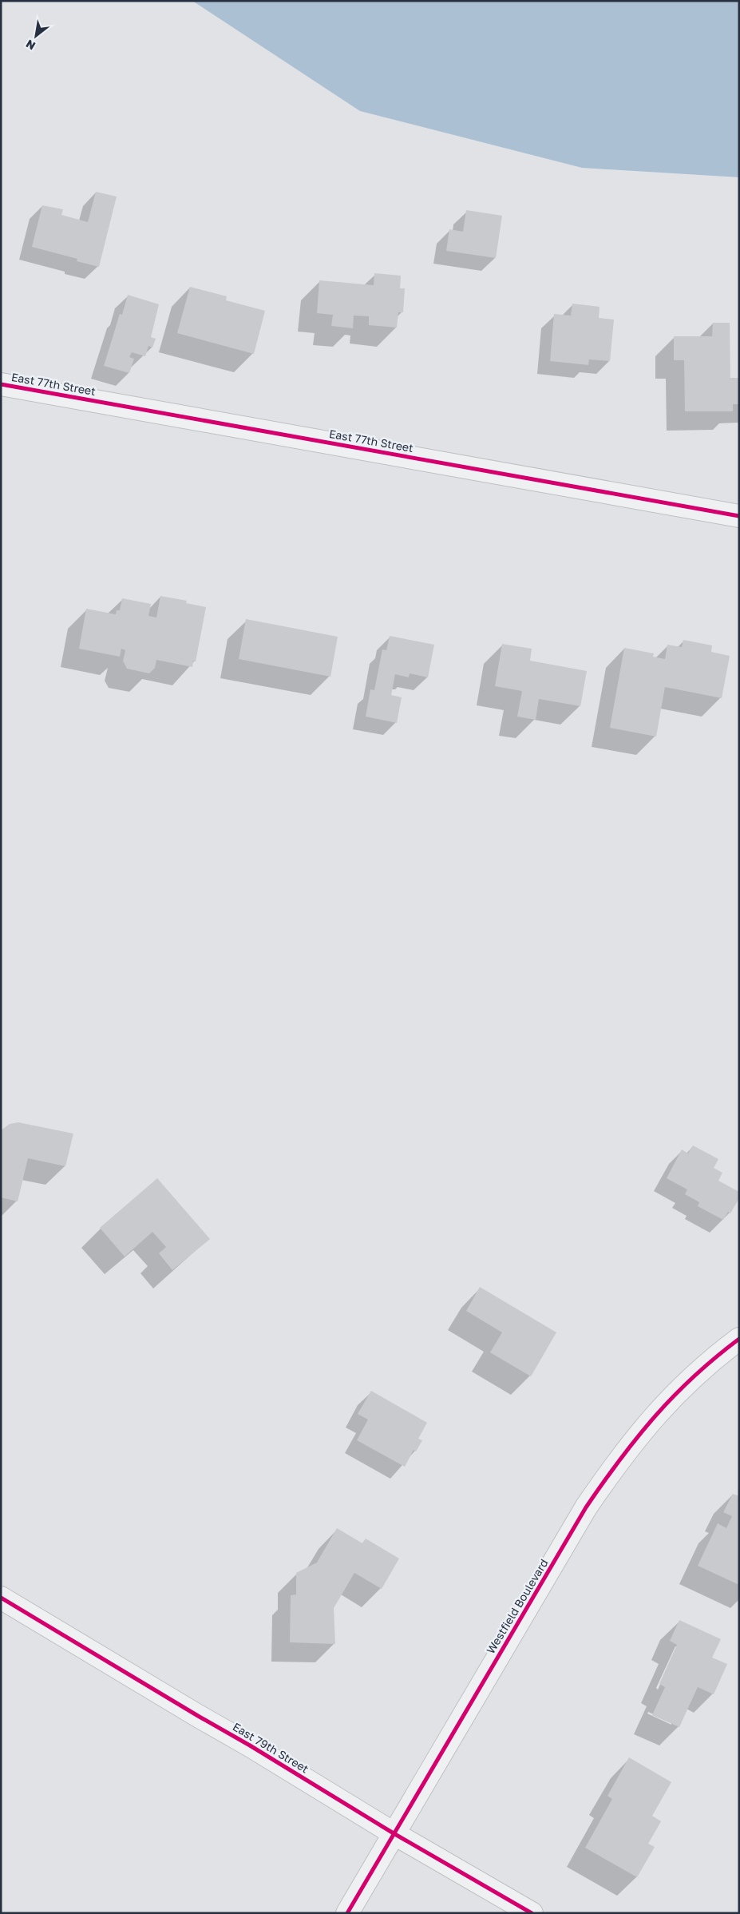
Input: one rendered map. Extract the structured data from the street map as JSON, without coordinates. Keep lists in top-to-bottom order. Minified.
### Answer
{"streets":{"street":["East 77th Street","Westfield Boulevard","East 79th Street"]},"crossings":[["Westfield Boulevard","East 79th Street"]],"north":"bottom left"}
